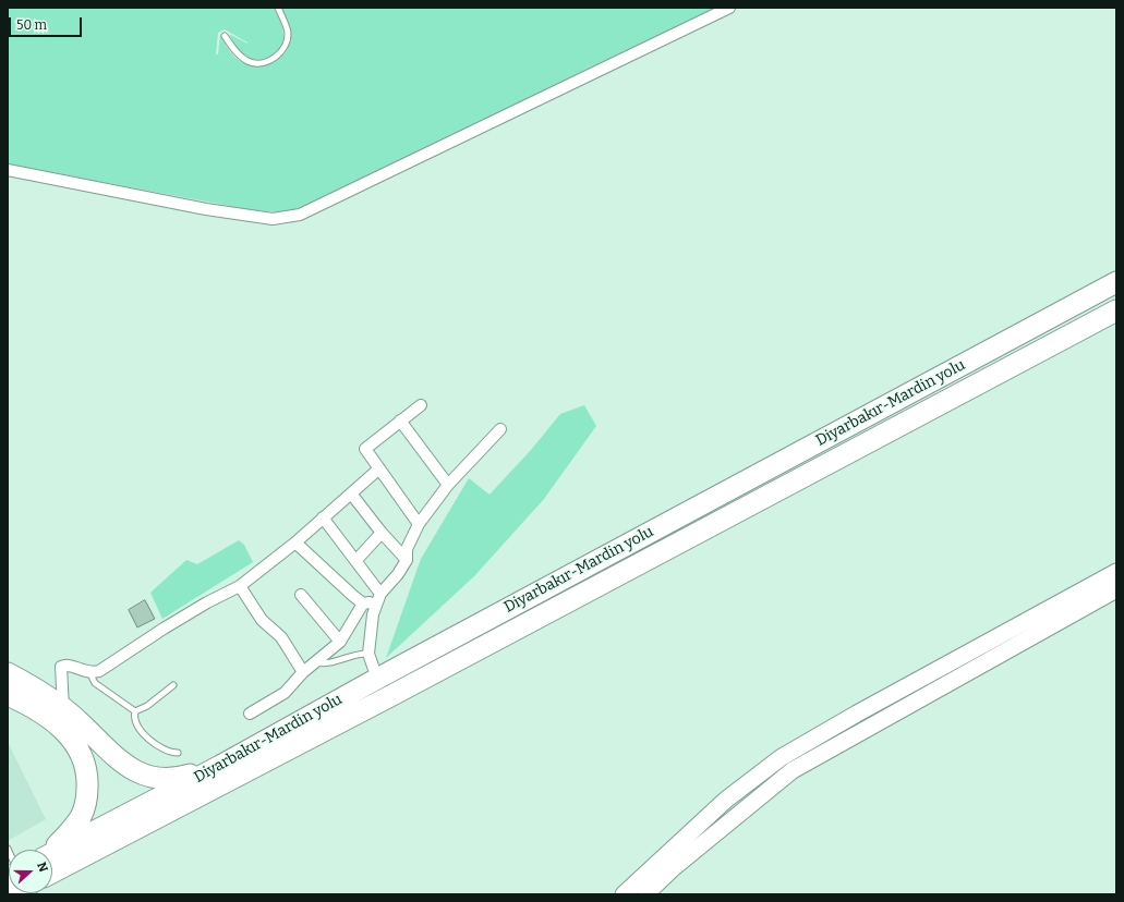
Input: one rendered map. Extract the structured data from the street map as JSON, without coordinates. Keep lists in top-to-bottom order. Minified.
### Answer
{"streets":{"highway":["Diyarbakır-Mardin yolu"]},"scale_bar":"50 m","north":"right"}
